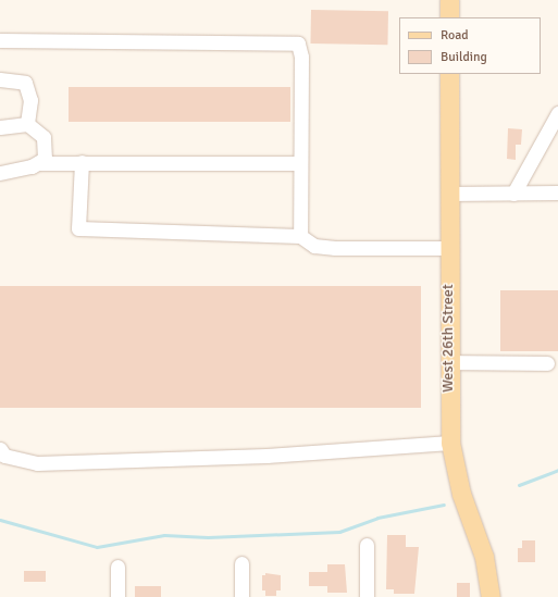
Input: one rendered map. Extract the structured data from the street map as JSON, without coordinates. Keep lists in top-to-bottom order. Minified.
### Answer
{"streets":{"main road":["West 26th Street"]},"legend":["Road","Building"]}
